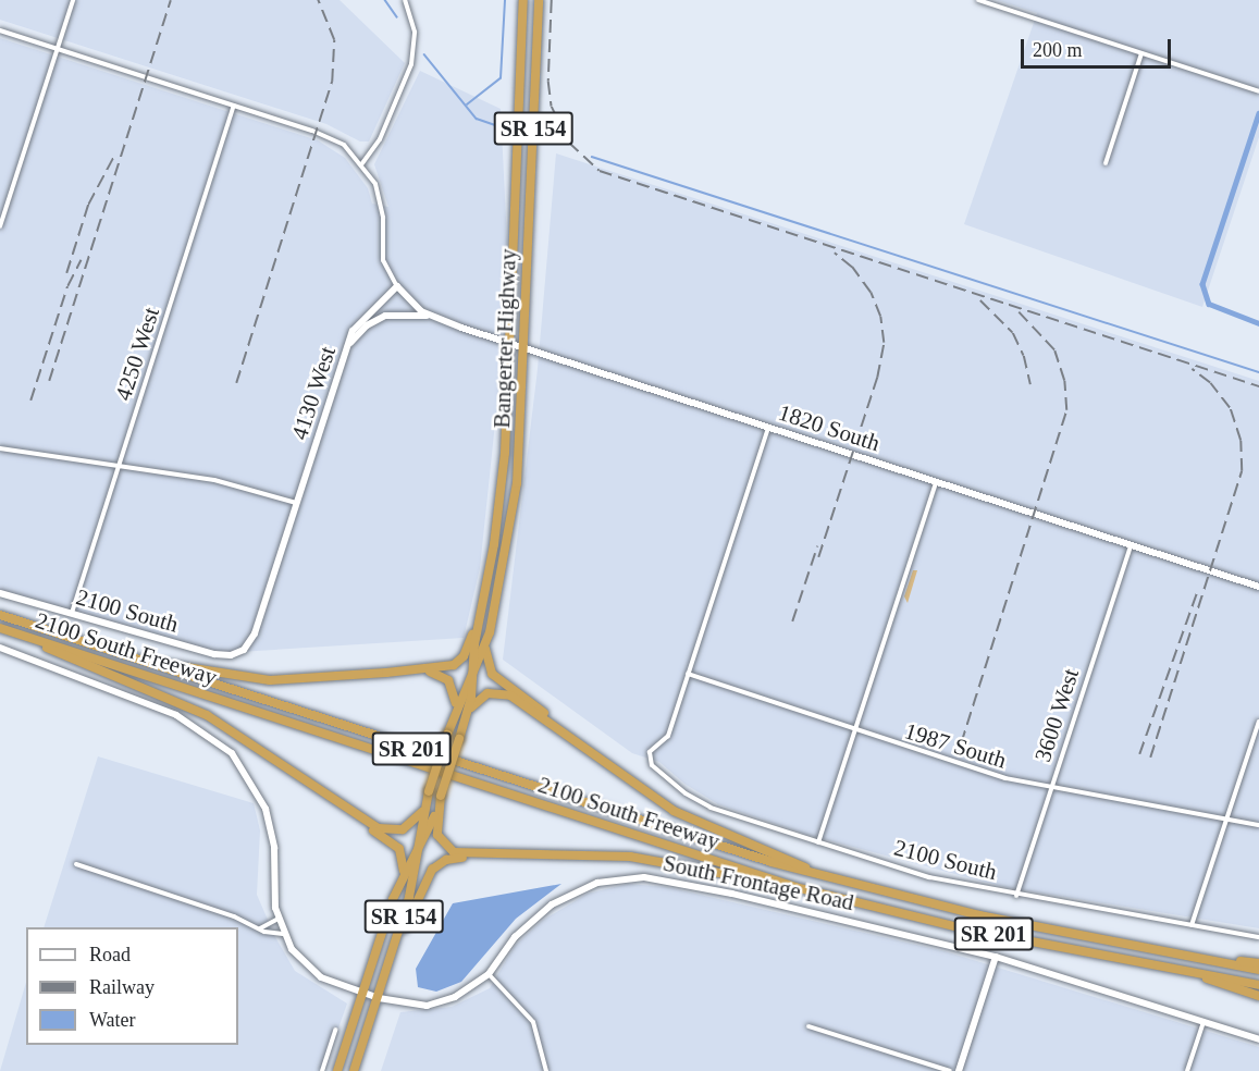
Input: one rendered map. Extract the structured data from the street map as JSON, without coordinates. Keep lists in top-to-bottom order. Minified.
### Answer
{"streets":{"highway":["SR 154","Bangerter Highway","2100 South Freeway","SR 201"],"street":["4250 West","4130 West","1820 South","2100 South","3600 West","1987 South","South Frontage Road"]},"crossings":[["Bangerter Highway","1820 South"],["Bangerter Highway","South Frontage Road"],["4250 West","2100 South"],["4130 West","1820 South"],["4130 West","2100 South"],["1820 South","3600 West"],["2100 South","3600 West"],["2100 South","1987 South"],["3600 West","1987 South"]],"legend":["Road","Railway","Water"],"scale_bar":"200 m"}
